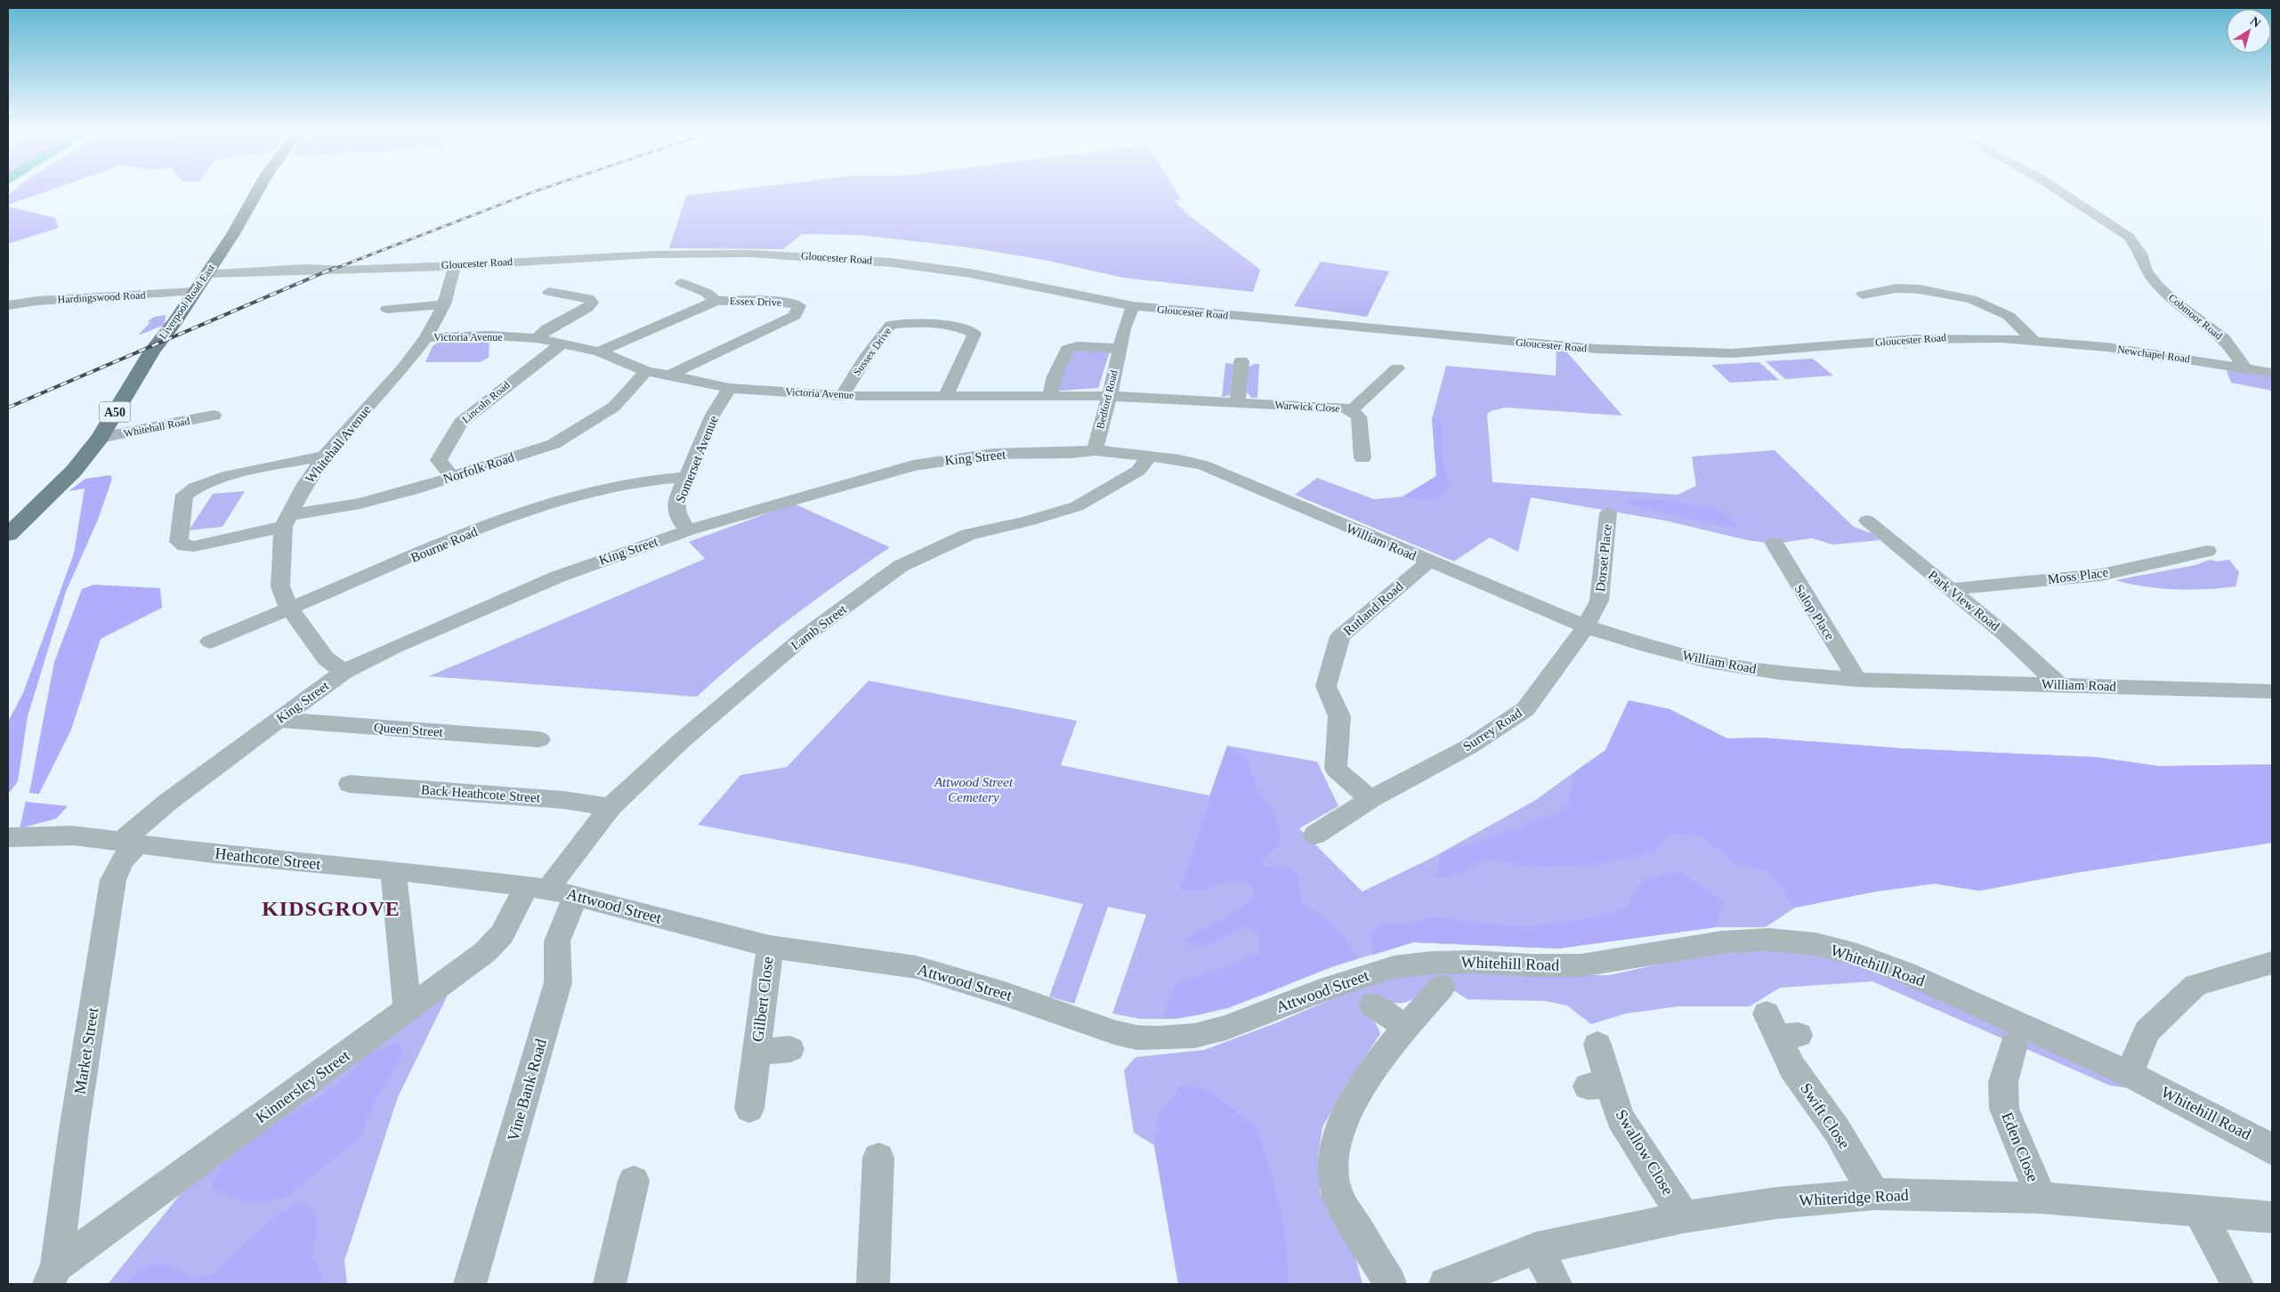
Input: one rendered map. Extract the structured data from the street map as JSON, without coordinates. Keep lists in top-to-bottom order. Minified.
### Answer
{"streets":{"main road":["Liverpool Road East","A50"],"street":["Gloucester Road","Hardingswood Road","Essex Drive","Cobmoor Road","Victoria Avenue","Sussex Drive","Newchapel Road","Bedford Road","Lincoln Road","Warwick Close","Whitehall Road","Whitehall Avenue","King Street","Somerset Avenue","Norfolk Road","William Road","Bourne Road","Dorset Place","Moss Place","Park View Road","Rutland Road","Salop Place","Lamb Street","Queen Street","Surrey Road","Back Heathcote Street","Heathcote Street","Attwood Street","Whitehill Road","Gilbert Close","Market Street","Kinnersley Street","Vine Bank Road","Swift Close","Eden Close","Swallow Close","Whiteridge Road"]},"crossings":[["Gloucester Road","Liverpool Road East"],["Gloucester Road","Newchapel Road"],["Gloucester Road","Bedford Road"],["Gloucester Road","Whitehall Avenue"],["Hardingswood Road","Liverpool Road East"],["Liverpool Road East","Whitehall Road"],["Essex Drive","Victoria Avenue"],["Cobmoor Road","Newchapel Road"],["Victoria Avenue","Sussex Drive"],["Victoria Avenue","Bedford Road"],["Victoria Avenue","Lincoln Road"],["Victoria Avenue","Warwick Close"],["Victoria Avenue","Whitehall Avenue"],["Victoria Avenue","Somerset Avenue"],["Victoria Avenue","Norfolk Road"],["Bedford Road","Warwick Close"],["Bedford Road","King Street"],["Lincoln Road","Norfolk Road"],["Whitehall Avenue","King Street"],["Whitehall Avenue","Norfolk Road"],["Whitehall Avenue","Bourne Road"],["King Street","Somerset Avenue"],["King Street","William Road"],["King Street","Lamb Street"],["King Street","Queen Street"],["King Street","Heathcote Street"],["King Street","Market Street"],["Somerset Avenue","Bourne Road"],["William Road","Dorset Place"],["William Road","Park View Road"],["William Road","Rutland Road"],["William Road","Salop Place"],["William Road","Surrey Road"],["Dorset Place","Surrey Road"],["Moss Place","Park View Road"],["Rutland Road","Surrey Road"],["Lamb Street","Back Heathcote Street"],["Lamb Street","Heathcote Street"],["Lamb Street","Attwood Street"],["Lamb Street","Kinnersley Street"],["Lamb Street","Vine Bank Road"],["Heathcote Street","Attwood Street"],["Heathcote Street","Market Street"],["Heathcote Street","Kinnersley Street"],["Heathcote Street","Vine Bank Road"],["Attwood Street","Whitehill Road"],["Attwood Street","Gilbert Close"],["Attwood Street","Kinnersley Street"],["Attwood Street","Vine Bank Road"],["Market Street","Kinnersley Street"],["Kinnersley Street","Vine Bank Road"],["Swift Close","Whiteridge Road"],["Eden Close","Whiteridge Road"],["Swallow Close","Whiteridge Road"]],"districts":["KIDSGROVE"],"parks":["Attwood Street Cemetery"],"north":"top right"}
